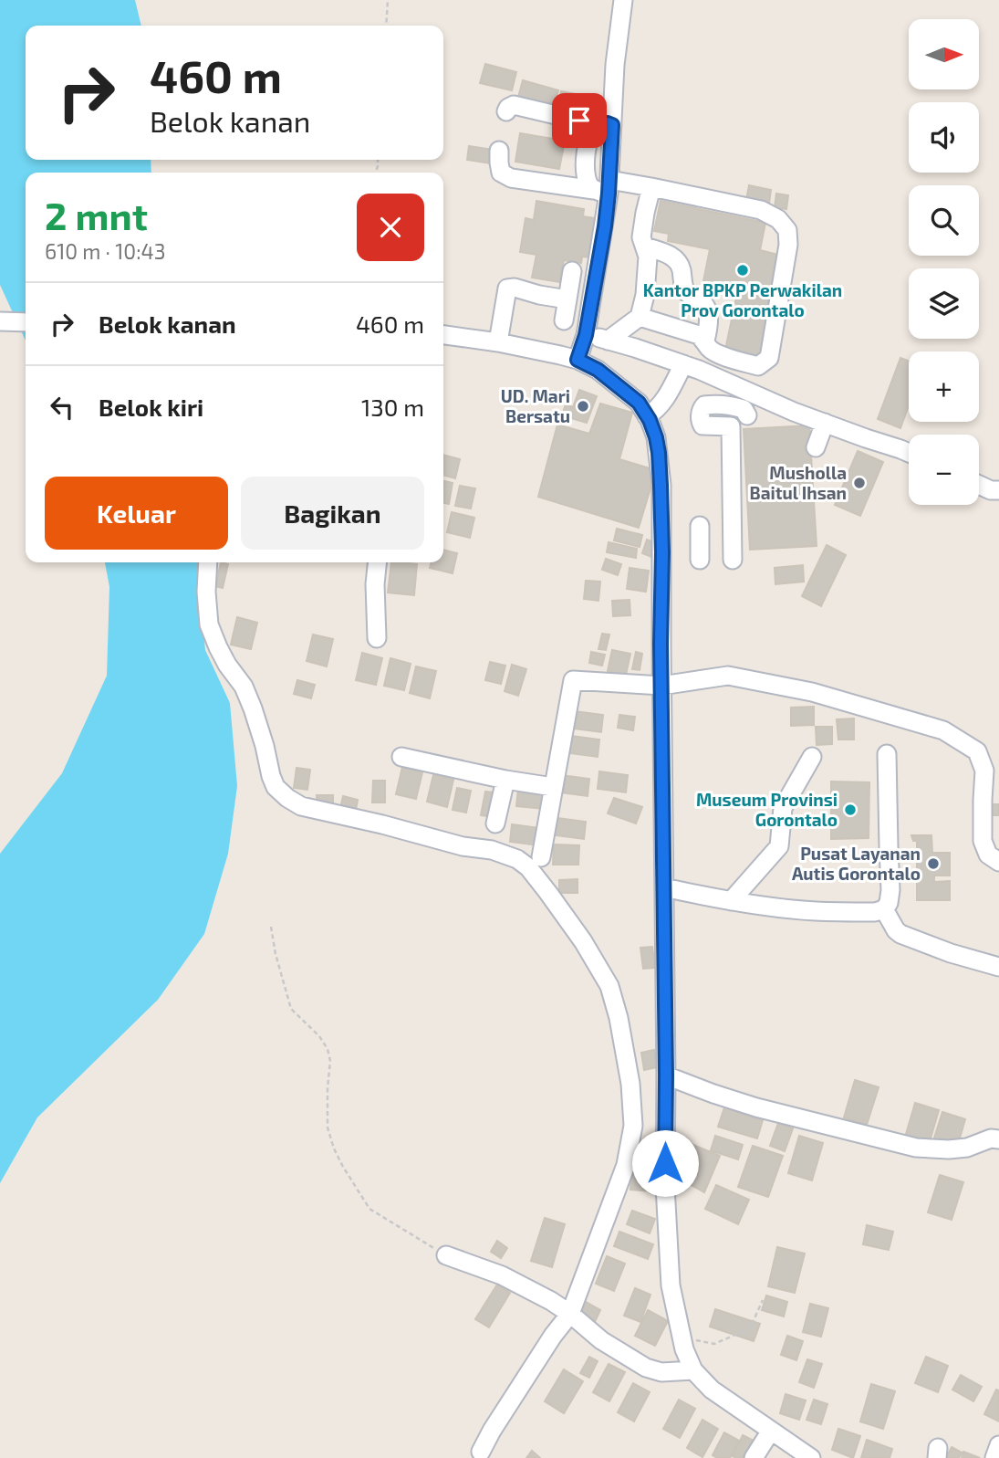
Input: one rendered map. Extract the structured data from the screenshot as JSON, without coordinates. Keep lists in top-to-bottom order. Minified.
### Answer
{"places":["Kantor BPKP Perwakilan Prov Gorontalo","UD. Mari Bersatu","Musholla Baitul Ihsan","Museum Provinsi Gorontalo","Pusat Layanan Autis Gorontalo"],"north":"right","page":{"map_buttons":["+","−"],"turn":["460 m","Belok kanan"],"heading":["2 mnt","610 m · 10:43"],"list":[{"name":"Belok kanan","value":"460 m"},{"name":"Belok kiri","value":"130 m"}],"buttons":["Keluar","Bagikan"]}}
